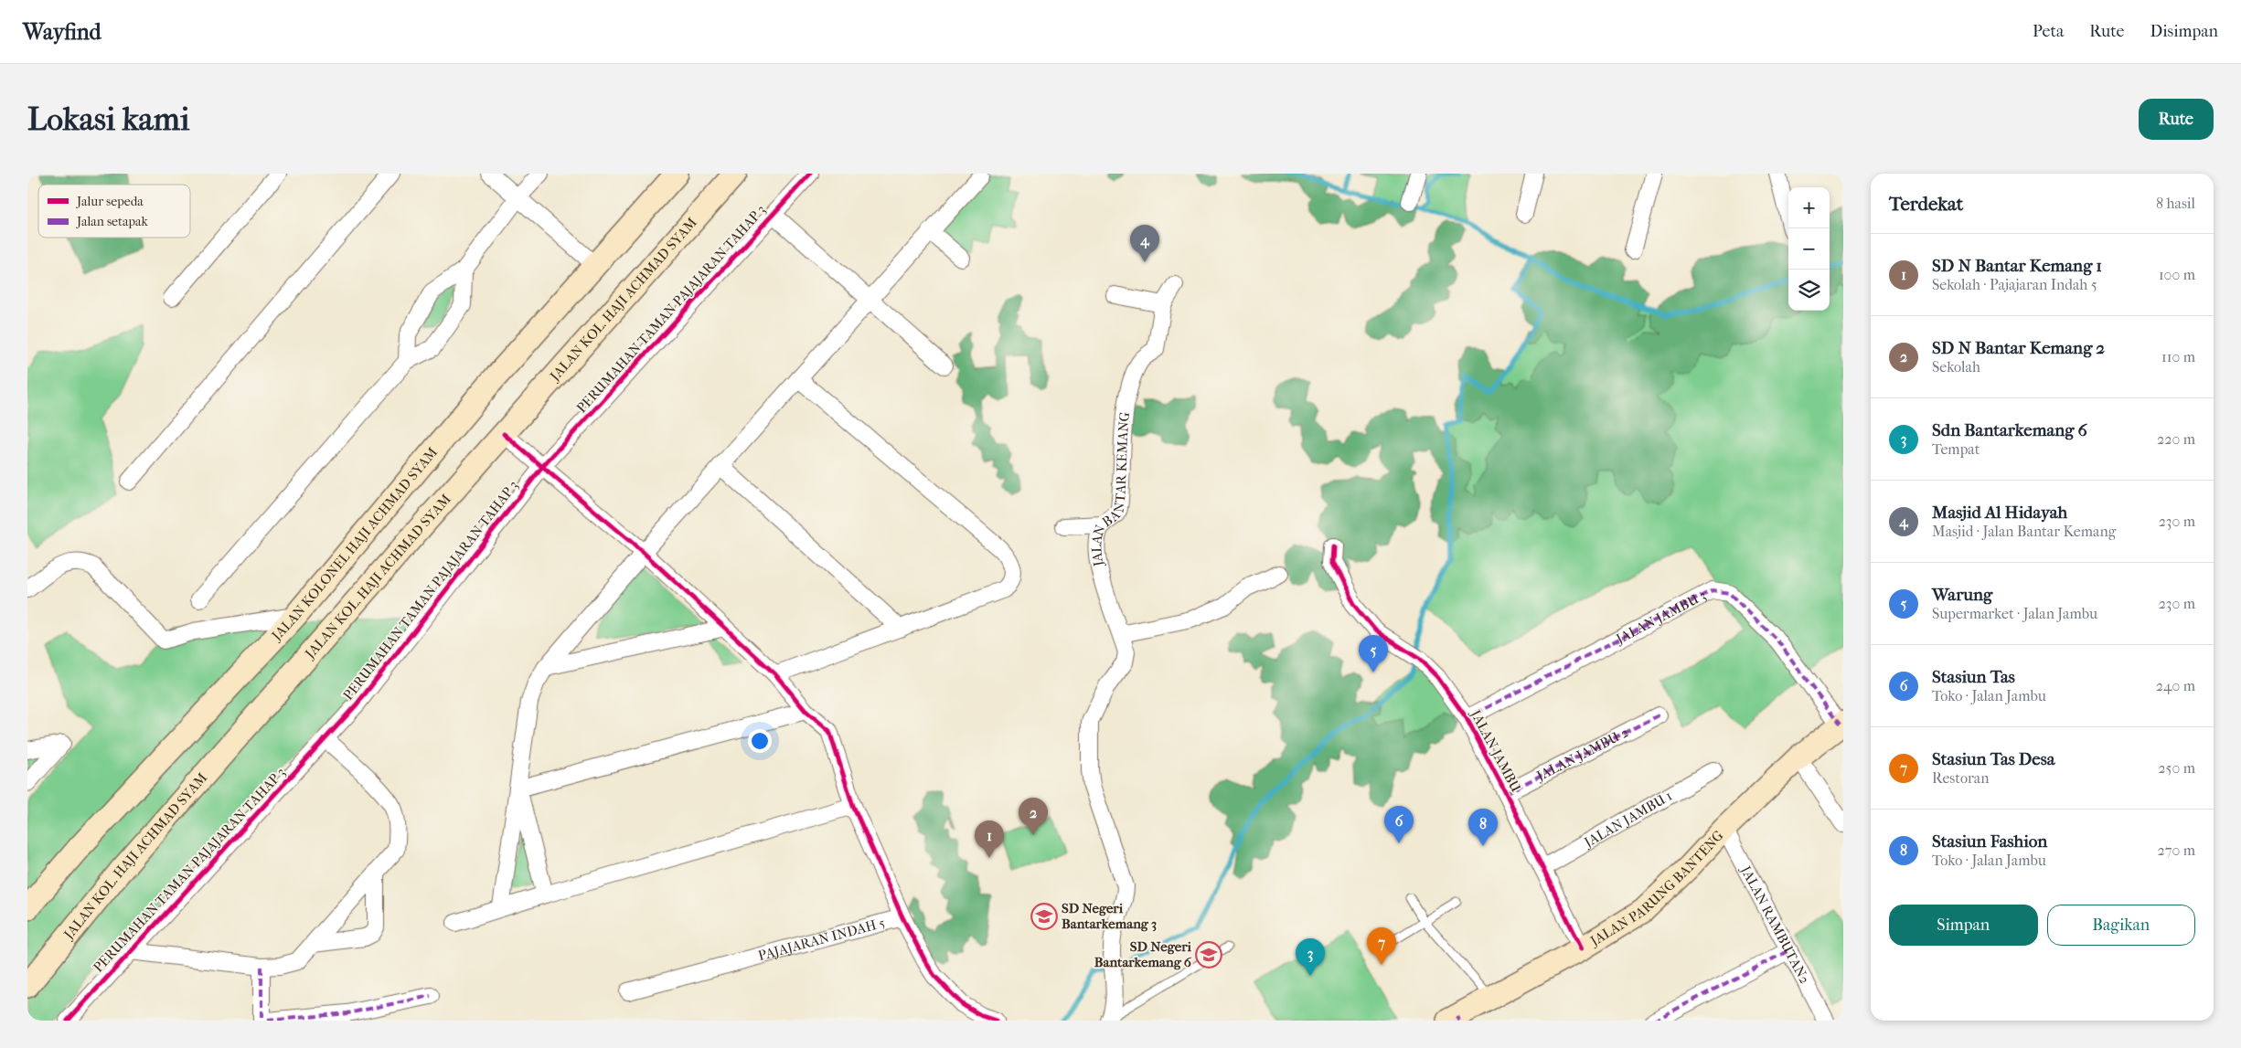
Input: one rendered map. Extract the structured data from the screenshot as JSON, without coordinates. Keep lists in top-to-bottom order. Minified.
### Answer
{"streets":{"main road":["JALAN KOL. HAJI ACHMAD SYAM","JALAN KOLONEL HAJI ACHMAD SYAM","JALAN PARUNG BANTENG"],"street":["PERUMAHAN TAMAN PAJAJARAN TAHAP 3","JALAN BANTAR KEMANG","JALAN JAMBU 3","JALAN JAMBU","JALAN JAMBU 2","JALAN JAMBU 1","JALAN RAMBUTAN2","PAJAJARAN INDAH 5"]},"crossings":[["JALAN JAMBU 3","JALAN JAMBU"],["JALAN JAMBU 3","JALAN PARUNG BANTENG"],["JALAN JAMBU","JALAN JAMBU 2"],["JALAN JAMBU","JALAN JAMBU 1"],["JALAN JAMBU","JALAN PARUNG BANTENG"],["JALAN PARUNG BANTENG","JALAN RAMBUTAN2"]],"places":{"school or university":["SD Negeri Bantarkemang 3","SD Negeri Bantarkemang 6"]},"legend":["Jalur sepeda","Jalan setapak"],"page":{"header":"Wayfind","nav":["Peta","Rute","Disimpan"],"buttons":["Rute",["Simpan","Bagikan"]],"title":"Lokasi kami","heading":["Terdekat","8 hasil"],"map_buttons":["+","−"],"pins":["4","5","2","6","8","1","7","3"],"list":[{"mark":"1","name":"SD N Bantar Kemang 1","note":"Sekolah · Pajajaran Indah 5","value":"100 m"},{"mark":"2","name":"SD N Bantar Kemang 2","note":"Sekolah","value":"110 m"},{"mark":"3","name":"Sdn Bantarkemang 6","note":"Tempat","value":"220 m"},{"mark":"4","name":"Masjid Al Hidayah","note":"Masjid · Jalan Bantar Kemang","value":"230 m"},{"mark":"5","name":"Warung","note":"Supermarket · Jalan Jambu","value":"230 m"},{"mark":"6","name":"Stasiun Tas","note":"Toko · Jalan Jambu","value":"240 m"},{"mark":"7","name":"Stasiun Tas Desa","note":"Restoran","value":"250 m"},{"mark":"8","name":"Stasiun Fashion","note":"Toko · Jalan Jambu","value":"270 m"}]}}
